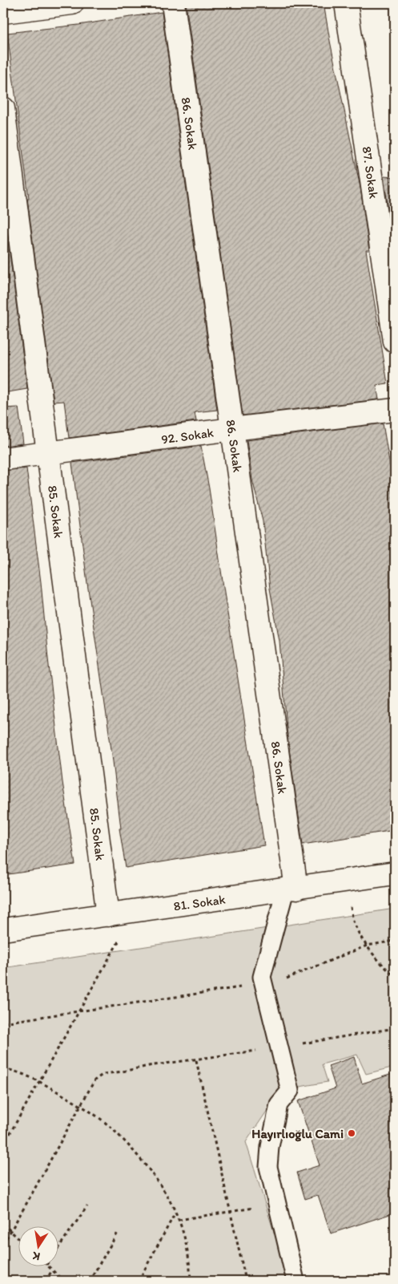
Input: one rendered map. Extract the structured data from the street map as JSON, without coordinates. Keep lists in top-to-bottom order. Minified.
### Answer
{"streets":{"street":["86. Sokak","87. Sokak","92. Sokak","85. Sokak","81. Sokak"]},"crossings":[["86. Sokak","92. Sokak"],["86. Sokak","81. Sokak"],["92. Sokak","85. Sokak"],["85. Sokak","81. Sokak"]],"places":["Hayırlıoğlu Cami"],"north":"bottom"}
